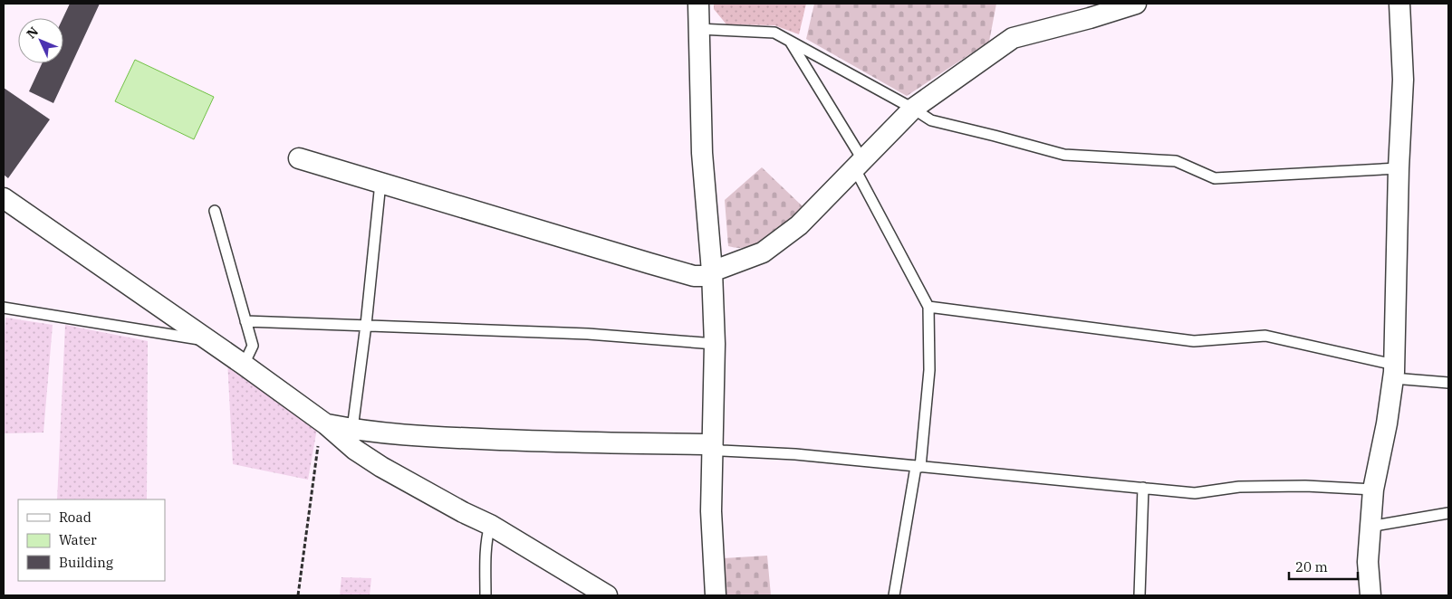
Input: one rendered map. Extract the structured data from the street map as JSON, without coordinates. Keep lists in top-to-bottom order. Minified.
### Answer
{"legend":["Road","Water","Building"],"scale_bar":"20 m","north":"top left"}
